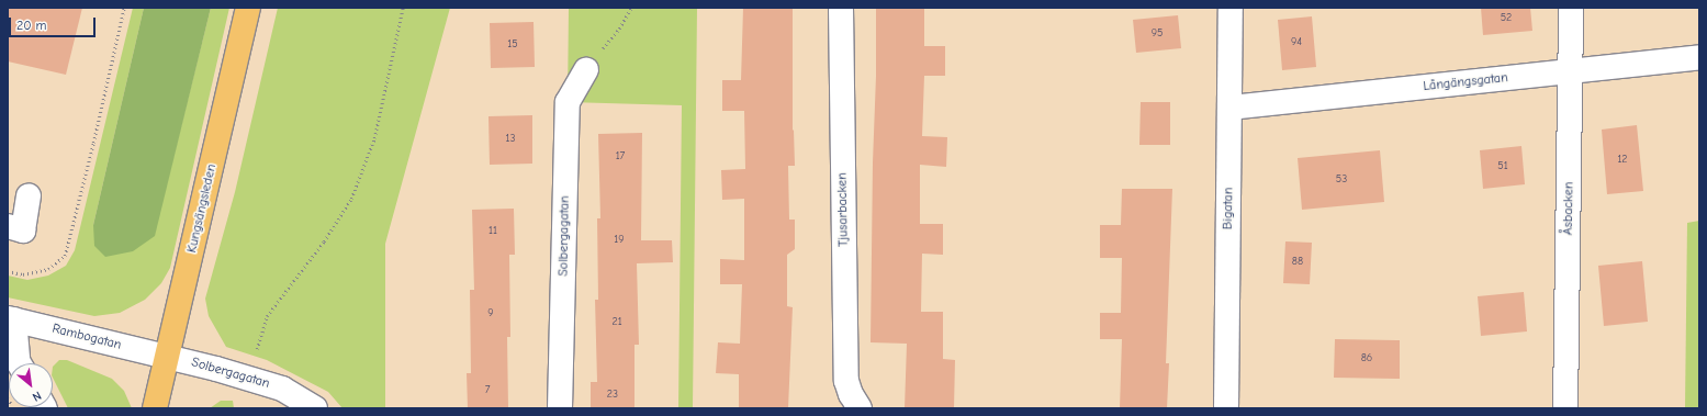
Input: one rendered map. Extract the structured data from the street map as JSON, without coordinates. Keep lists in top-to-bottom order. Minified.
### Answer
{"streets":{"main road":["Kungsängsleden"],"street":["Långängsgatan","Bigatan","Åsbacken","Tjusarbacken","Solbergagatan","Rambogatan"]},"crossings":[["Långängsgatan","Bigatan"],["Långängsgatan","Åsbacken"],["Kungsängsleden","Solbergagatan"],["Kungsängsleden","Rambogatan"],["Solbergagatan","Rambogatan"]],"house_numbers":["52","95","94","15","13","17","12","51","53","11","19","88","9","21","86","7","23"],"scale_bar":"20 m","north":"bottom right"}
